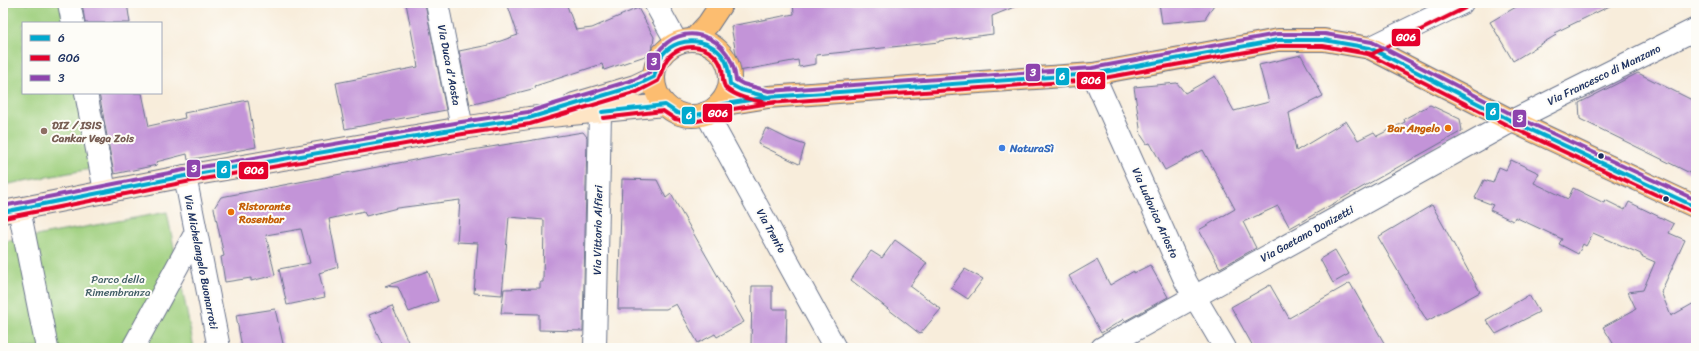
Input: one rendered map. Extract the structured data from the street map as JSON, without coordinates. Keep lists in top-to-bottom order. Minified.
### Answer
{"streets":{"street":["Via Duca d'Aosta","Via Francesco di Manzano","Via Ludovico Ariosto","Via Vittorio Alfieri","Via Trento","Via Gaetano Donizetti","Via Michelangelo Buonarroti"]},"crossings":[["Via Francesco di Manzano","Via Gaetano Donizetti"],["Via Ludovico Ariosto","Via Gaetano Donizetti"]],"parks":["Parco della Rimembranza"],"places":["Bar Angelo","DIZ / ISIS Cankar Vega Zois","NaturaSì","Ristorante Rosenbar"],"lines":["transit line G06","transit line 3","transit line 6"],"legend":["6","G06","3"]}
